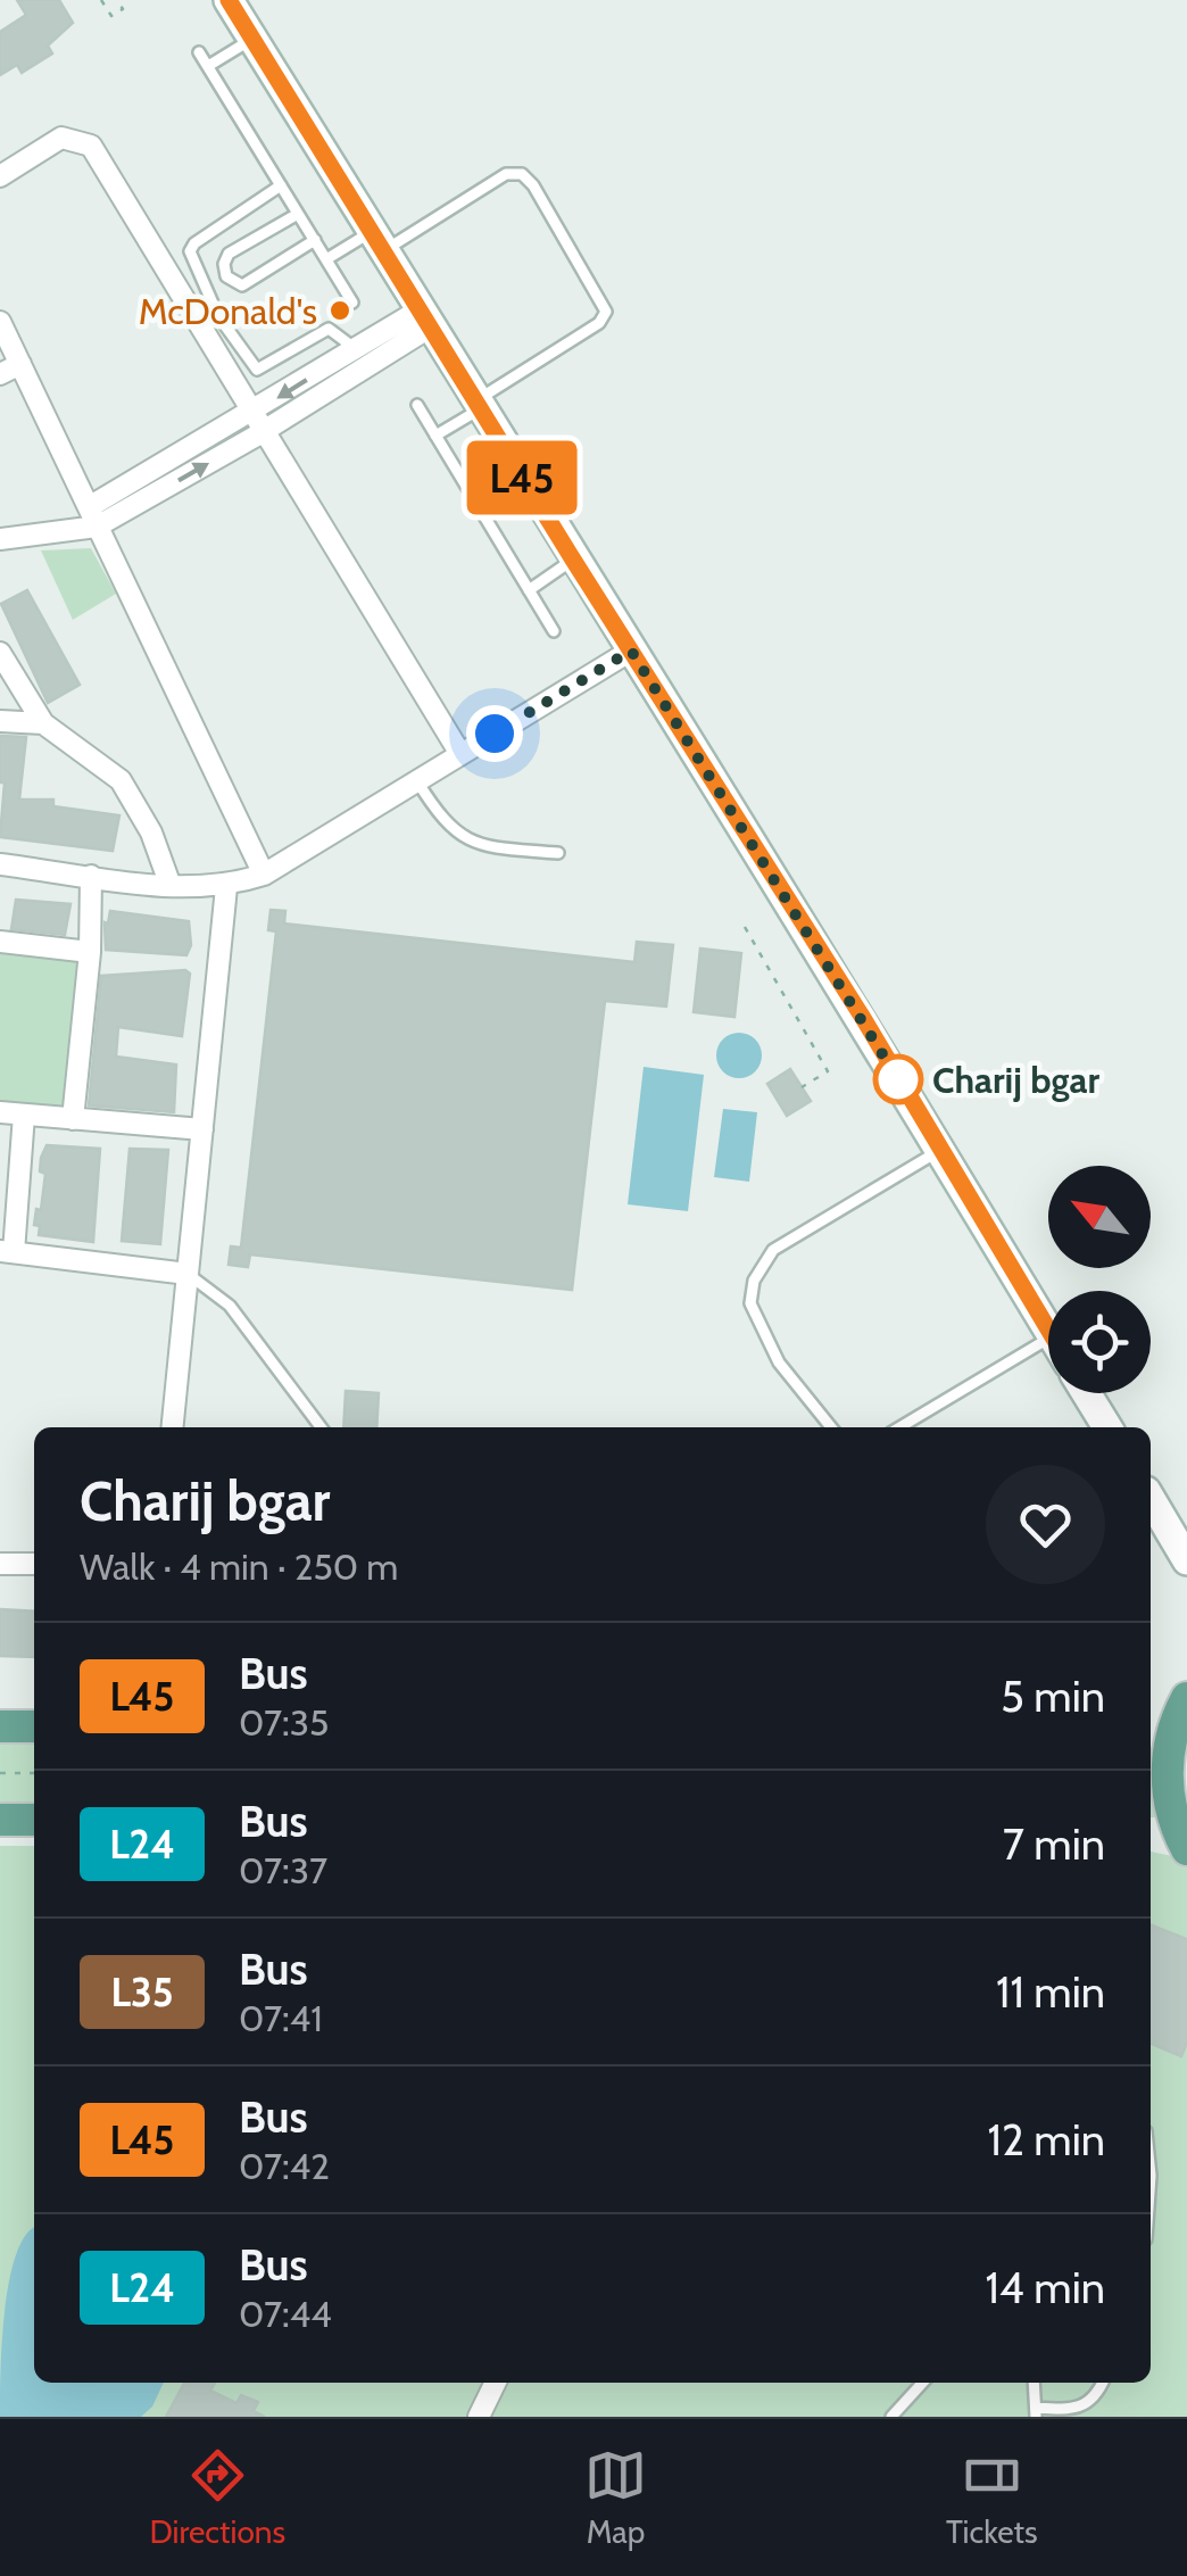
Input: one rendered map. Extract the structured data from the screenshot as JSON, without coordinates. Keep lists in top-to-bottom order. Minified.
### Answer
{"places":["McDonald's","Charij bgar"],"lines":["bus line L45"],"north":"top left","page":{"on_map":"L45","heading":["Charij bgar","Walk · 4 min · 250 m"],"list":[{"mark":"L45","name":"Bus","note":"07:35","value":"5 min"},{"mark":"L24","name":"Bus","note":"07:37","value":"7 min"},{"mark":"L35","name":"Bus","note":"07:41","value":"11 min"},{"mark":"L45","name":"Bus","note":"07:42","value":"12 min"},{"mark":"L24","name":"Bus","note":"07:44","value":"14 min"}],"tabs":["Directions","Map","Tickets"]}}
